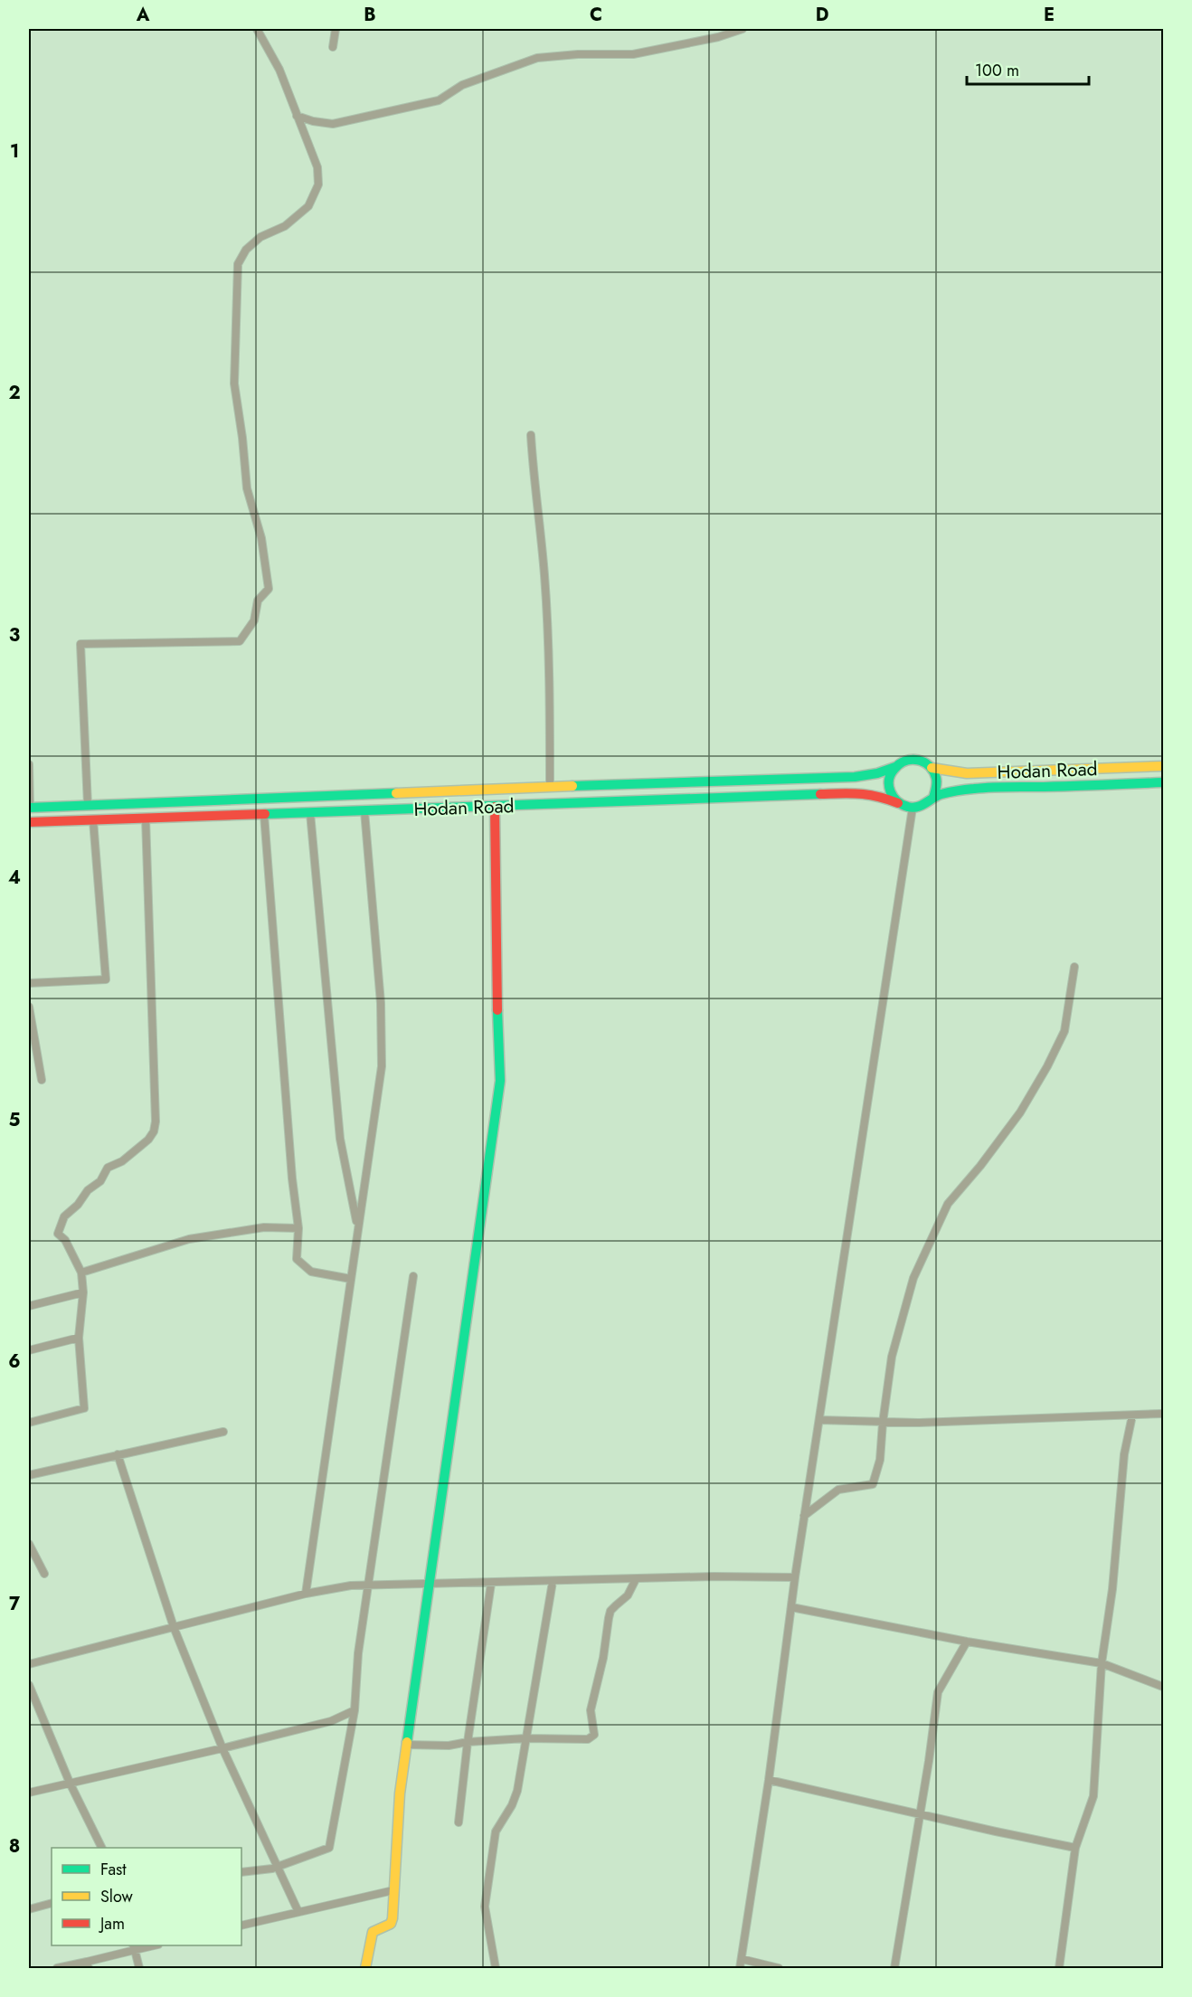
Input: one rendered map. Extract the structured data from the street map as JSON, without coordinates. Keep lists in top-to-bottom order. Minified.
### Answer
{"streets":{"main road":["Hodan Road"]},"legend":["Fast","Slow","Jam"],"scale_bar":"100 m","grid":{"columns":["A","B","C","D","E"],"rows":["1","2","3","4","5","6","7","8"]}}
